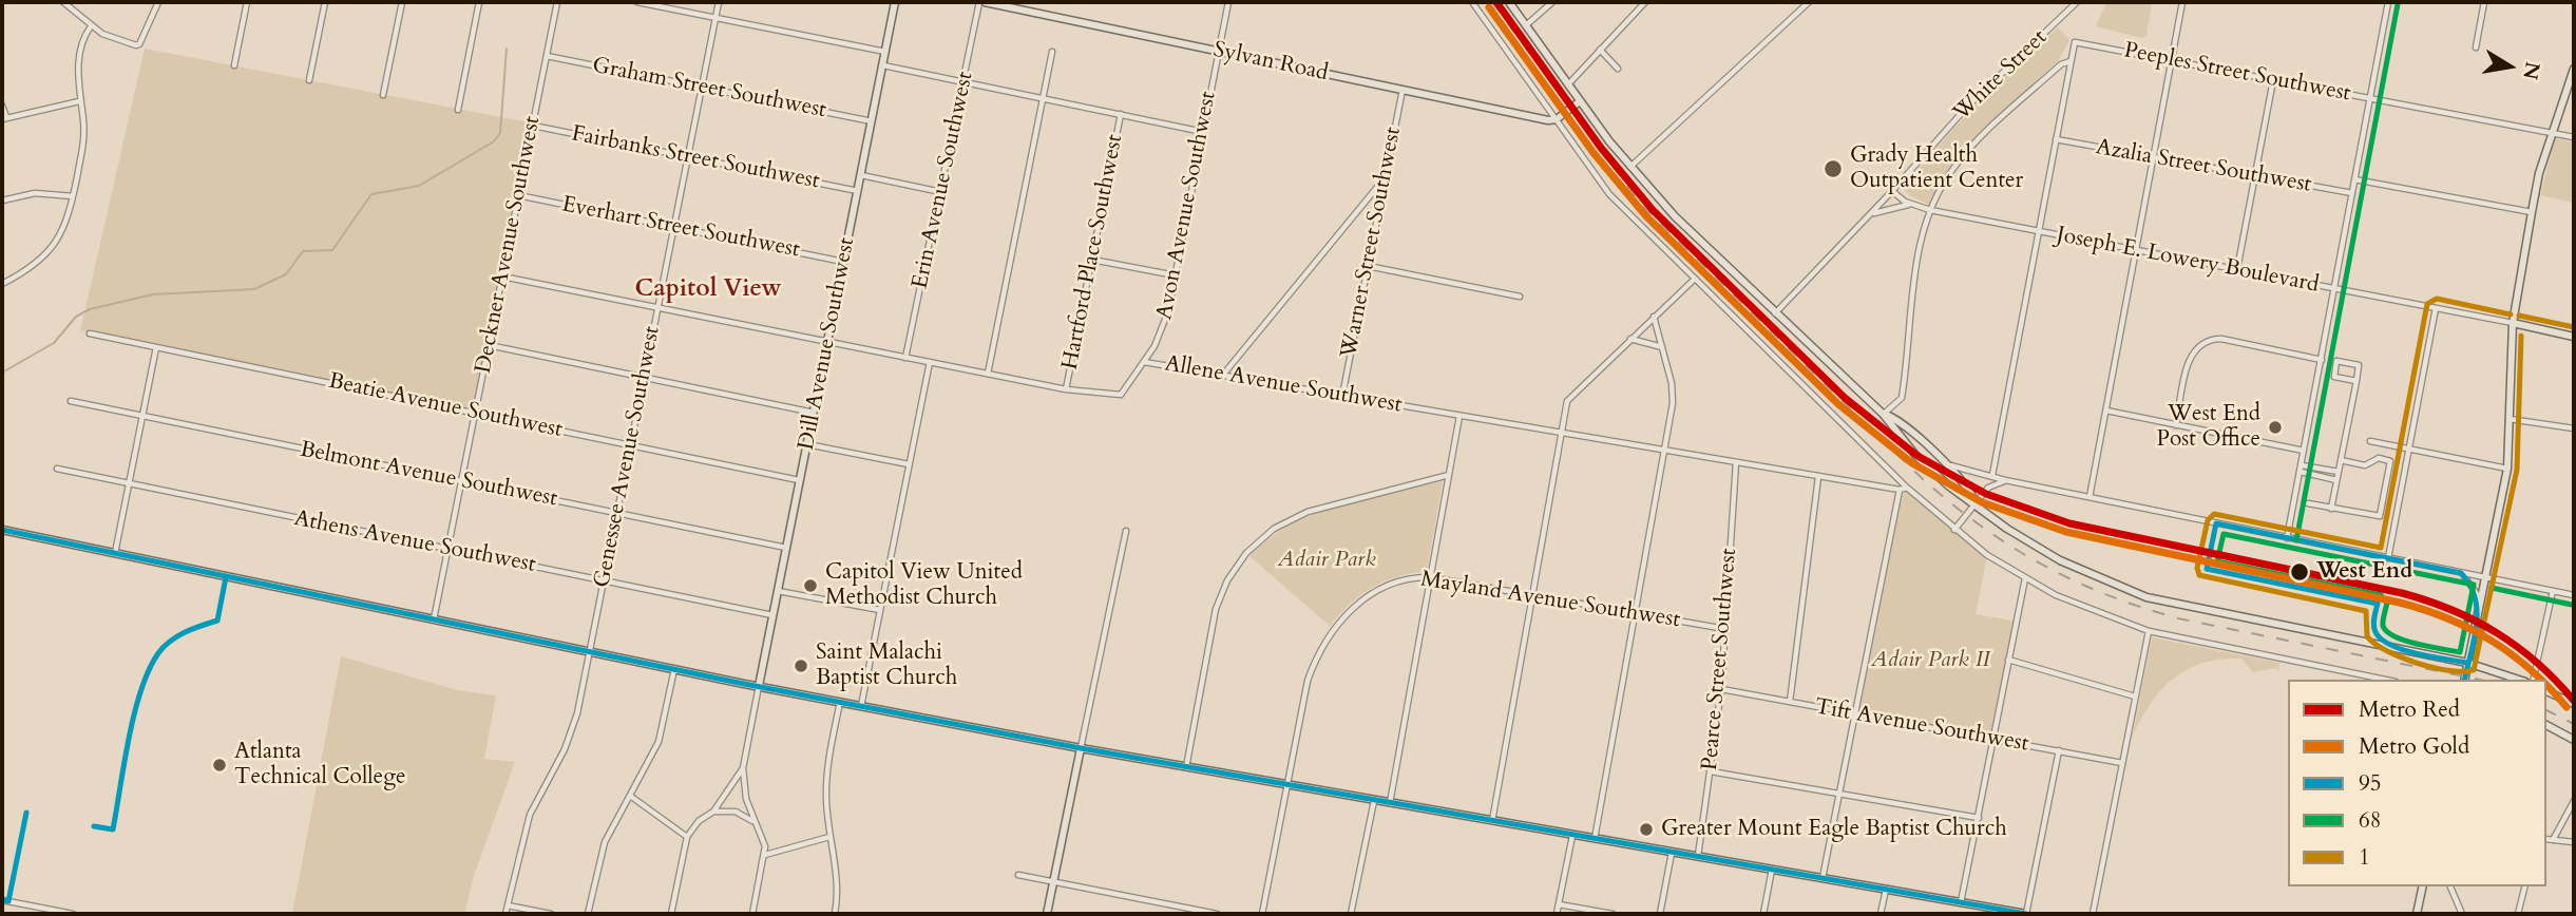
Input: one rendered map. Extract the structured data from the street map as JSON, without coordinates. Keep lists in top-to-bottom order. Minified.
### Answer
{"streets":{"main road":["Sylvan Road","Joseph E. Lowery Boulevard","Dill Avenue Southwest"],"street":["Peeples Street Southwest","White Street","Graham Street Southwest","Fairbanks Street Southwest","Azalia Street Southwest","Erin Avenue Southwest","Avon Avenue Southwest","Everhart Street Southwest","Warner Street Southwest","Deckner Avenue Southwest","Hartford Place Southwest","Allene Avenue Southwest","Beatie Avenue Southwest","Genessee Avenue Southwest","Belmont Avenue Southwest","Athens Avenue Southwest","Mayland Avenue Southwest","Pearce Street Southwest","Tift Avenue Southwest"]},"crossings":[["Sylvan Road","Erin Avenue Southwest"],["Sylvan Road","Avon Avenue Southwest"],["Sylvan Road","Warner Street Southwest"],["White Street","Joseph E. Lowery Boulevard"],["Graham Street Southwest","Deckner Avenue Southwest"],["Graham Street Southwest","Dill Avenue Southwest"],["Graham Street Southwest","Genessee Avenue Southwest"],["Fairbanks Street Southwest","Deckner Avenue Southwest"],["Fairbanks Street Southwest","Dill Avenue Southwest"],["Fairbanks Street Southwest","Genessee Avenue Southwest"],["Erin Avenue Southwest","Allene Avenue Southwest"],["Avon Avenue Southwest","Allene Avenue Southwest"],["Everhart Street Southwest","Deckner Avenue Southwest"],["Everhart Street Southwest","Dill Avenue Southwest"],["Everhart Street Southwest","Genessee Avenue Southwest"],["Warner Street Southwest","Allene Avenue Southwest"],["Deckner Avenue Southwest","Allene Avenue Southwest"],["Deckner Avenue Southwest","Beatie Avenue Southwest"],["Deckner Avenue Southwest","Belmont Avenue Southwest"],["Deckner Avenue Southwest","Athens Avenue Southwest"],["Hartford Place Southwest","Allene Avenue Southwest"],["Dill Avenue Southwest","Allene Avenue Southwest"],["Dill Avenue Southwest","Beatie Avenue Southwest"],["Dill Avenue Southwest","Belmont Avenue Southwest"],["Dill Avenue Southwest","Athens Avenue Southwest"],["Allene Avenue Southwest","Genessee Avenue Southwest"],["Allene Avenue Southwest","Pearce Street Southwest"],["Beatie Avenue Southwest","Genessee Avenue Southwest"],["Genessee Avenue Southwest","Belmont Avenue Southwest"],["Genessee Avenue Southwest","Athens Avenue Southwest"],["Mayland Avenue Southwest","Pearce Street Southwest"],["Pearce Street Southwest","Tift Avenue Southwest"]],"districts":["Capitol View"],"parks":["Adair Park","Adair Park II"],"places":["Grady Health Outpatient Center","West End Post Office","West End","Capitol View United Methodist Church","Saint Malachi Baptist Church","Atlanta Technical College","Greater Mount Eagle Baptist Church"],"lines":["metro line Red","transit line 68","metro line Gold","transit line 1","transit line 95"],"legend":["Metro Red","Metro Gold","95","68","1"],"north":"right"}
